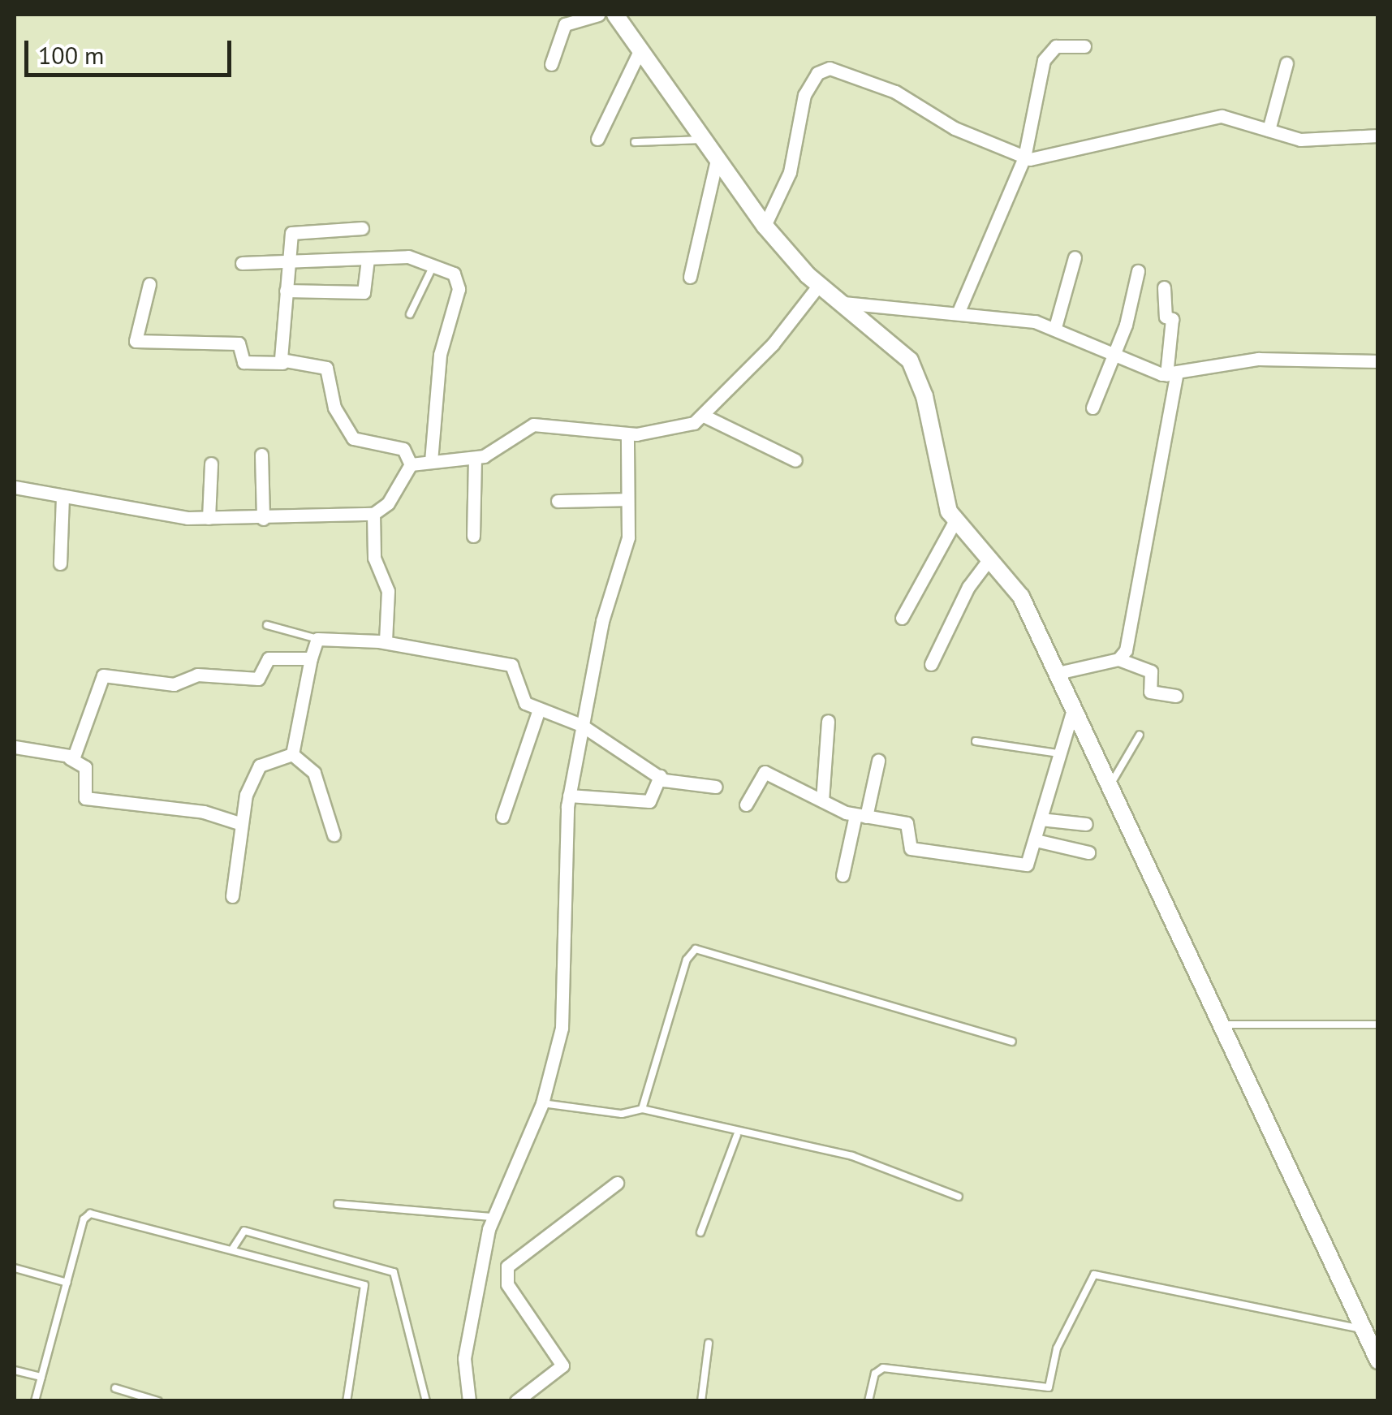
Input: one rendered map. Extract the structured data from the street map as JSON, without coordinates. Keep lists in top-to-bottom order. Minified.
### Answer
{"scale_bar":"100 m"}
